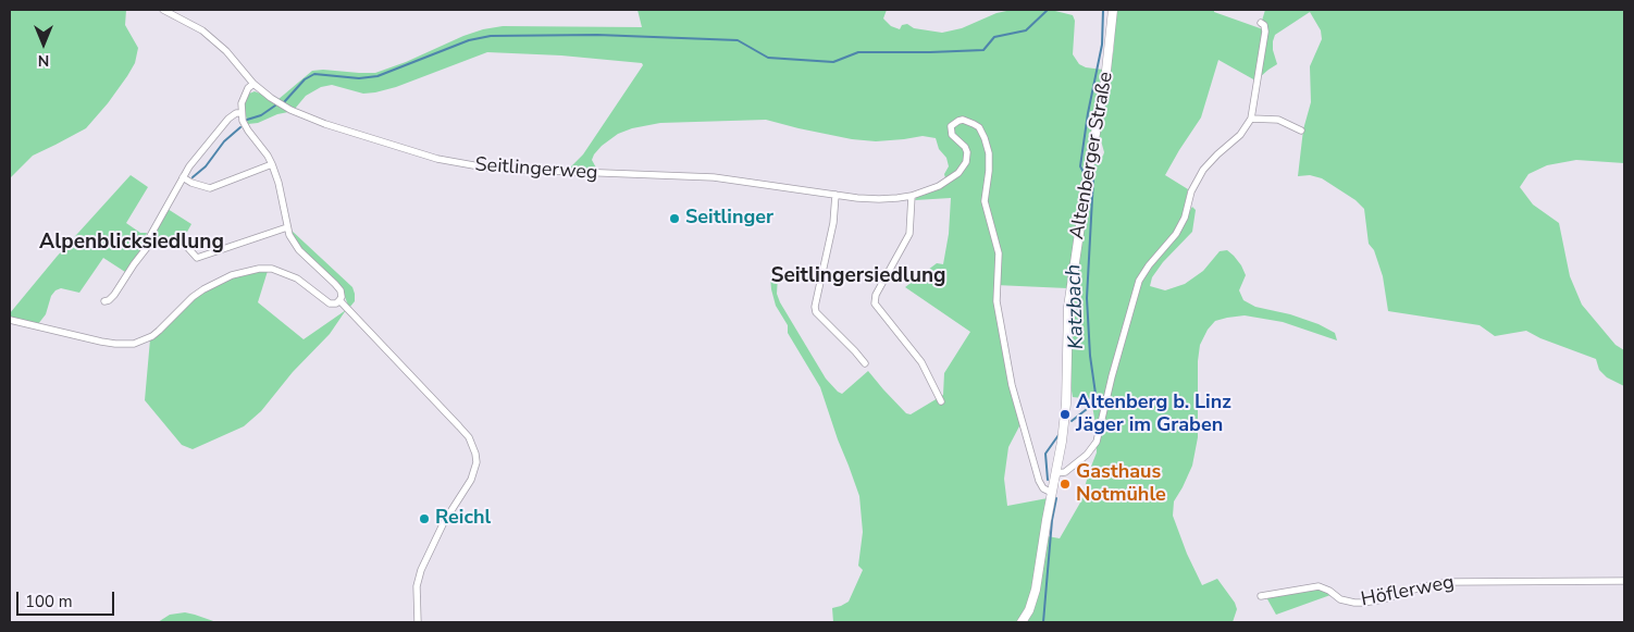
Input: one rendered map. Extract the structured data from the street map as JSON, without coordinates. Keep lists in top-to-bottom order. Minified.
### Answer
{"streets":{"street":["Altenberger Straße","Seitlingerweg","Höflerweg"]},"crossings":[["Altenberger Straße","Seitlingerweg"]],"districts":["Alpenblicksiedlung","Seitlingersiedlung"],"water":["Katzbach"],"places":["Seitlinger","Altenberg b. Linz Jäger im Graben","Gasthaus Notmühle","Reichl"],"scale_bar":"100 m","north":"bottom"}
